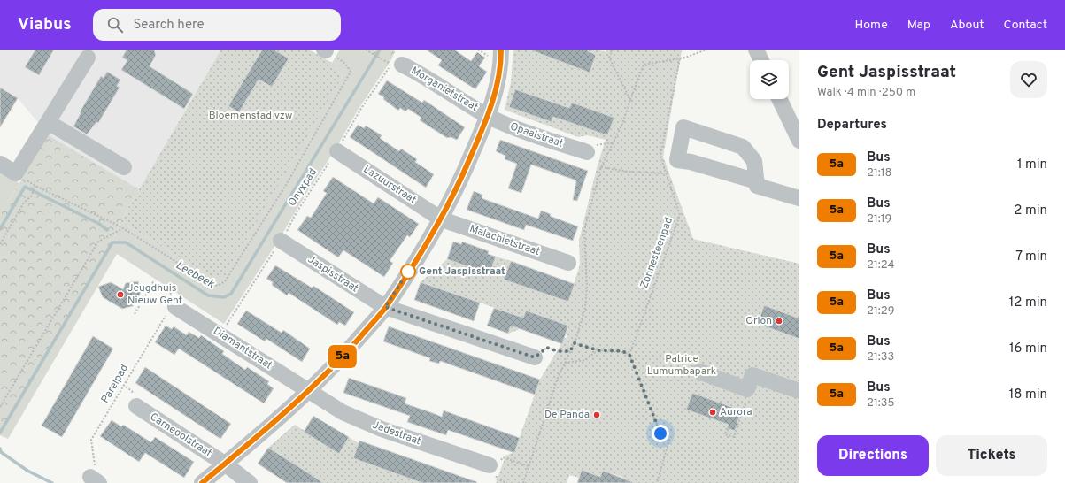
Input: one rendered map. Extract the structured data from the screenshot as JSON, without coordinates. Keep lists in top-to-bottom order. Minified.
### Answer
{"streets":{"street":["Morganietstraat","Opaalstraat","Lazuurstraat","Malachietstraat","Jaspisstraat","Diamantstraat","Jadestraat","Carneoolstraat"],"path":["Onyxpad","Zonnesteenpad","Parelpad"]},"crossings":[["Morganietstraat","Opaalstraat"],["Morganietstraat","Onyxpad"],["Lazuurstraat","Onyxpad"],["Lazuurstraat","Malachietstraat"],["Onyxpad","Jaspisstraat"],["Onyxpad","Diamantstraat"],["Diamantstraat","Parelpad"],["Diamantstraat","Jadestraat"]],"water":["Leebeek"],"parks":["Bloemenstad vzw","Patrice Lumumbapark"],"places":["Gent Jaspisstraat","Jeugdhuis Nieuw Gent","Orion","Aurora","De Panda"],"lines":["bus line 5a"],"page":{"header":"Viabus","search":"Search here","nav":["Home","Map","About","Contact"],"on_map":"5a","heading":[["Gent Jaspisstraat","Walk · 4 min · 250 m"],"Departures"],"list":[{"mark":"5a","name":"Bus","note":"21:18","value":"1 min"},{"mark":"5a","name":"Bus","note":"21:19","value":"2 min"},{"mark":"5a","name":"Bus","note":"21:24","value":"7 min"},{"mark":"5a","name":"Bus","note":"21:29","value":"12 min"},{"mark":"5a","name":"Bus","note":"21:33","value":"16 min"},{"mark":"5a","name":"Bus","note":"21:35","value":"18 min"}],"buttons":["Directions","Tickets"]}}
